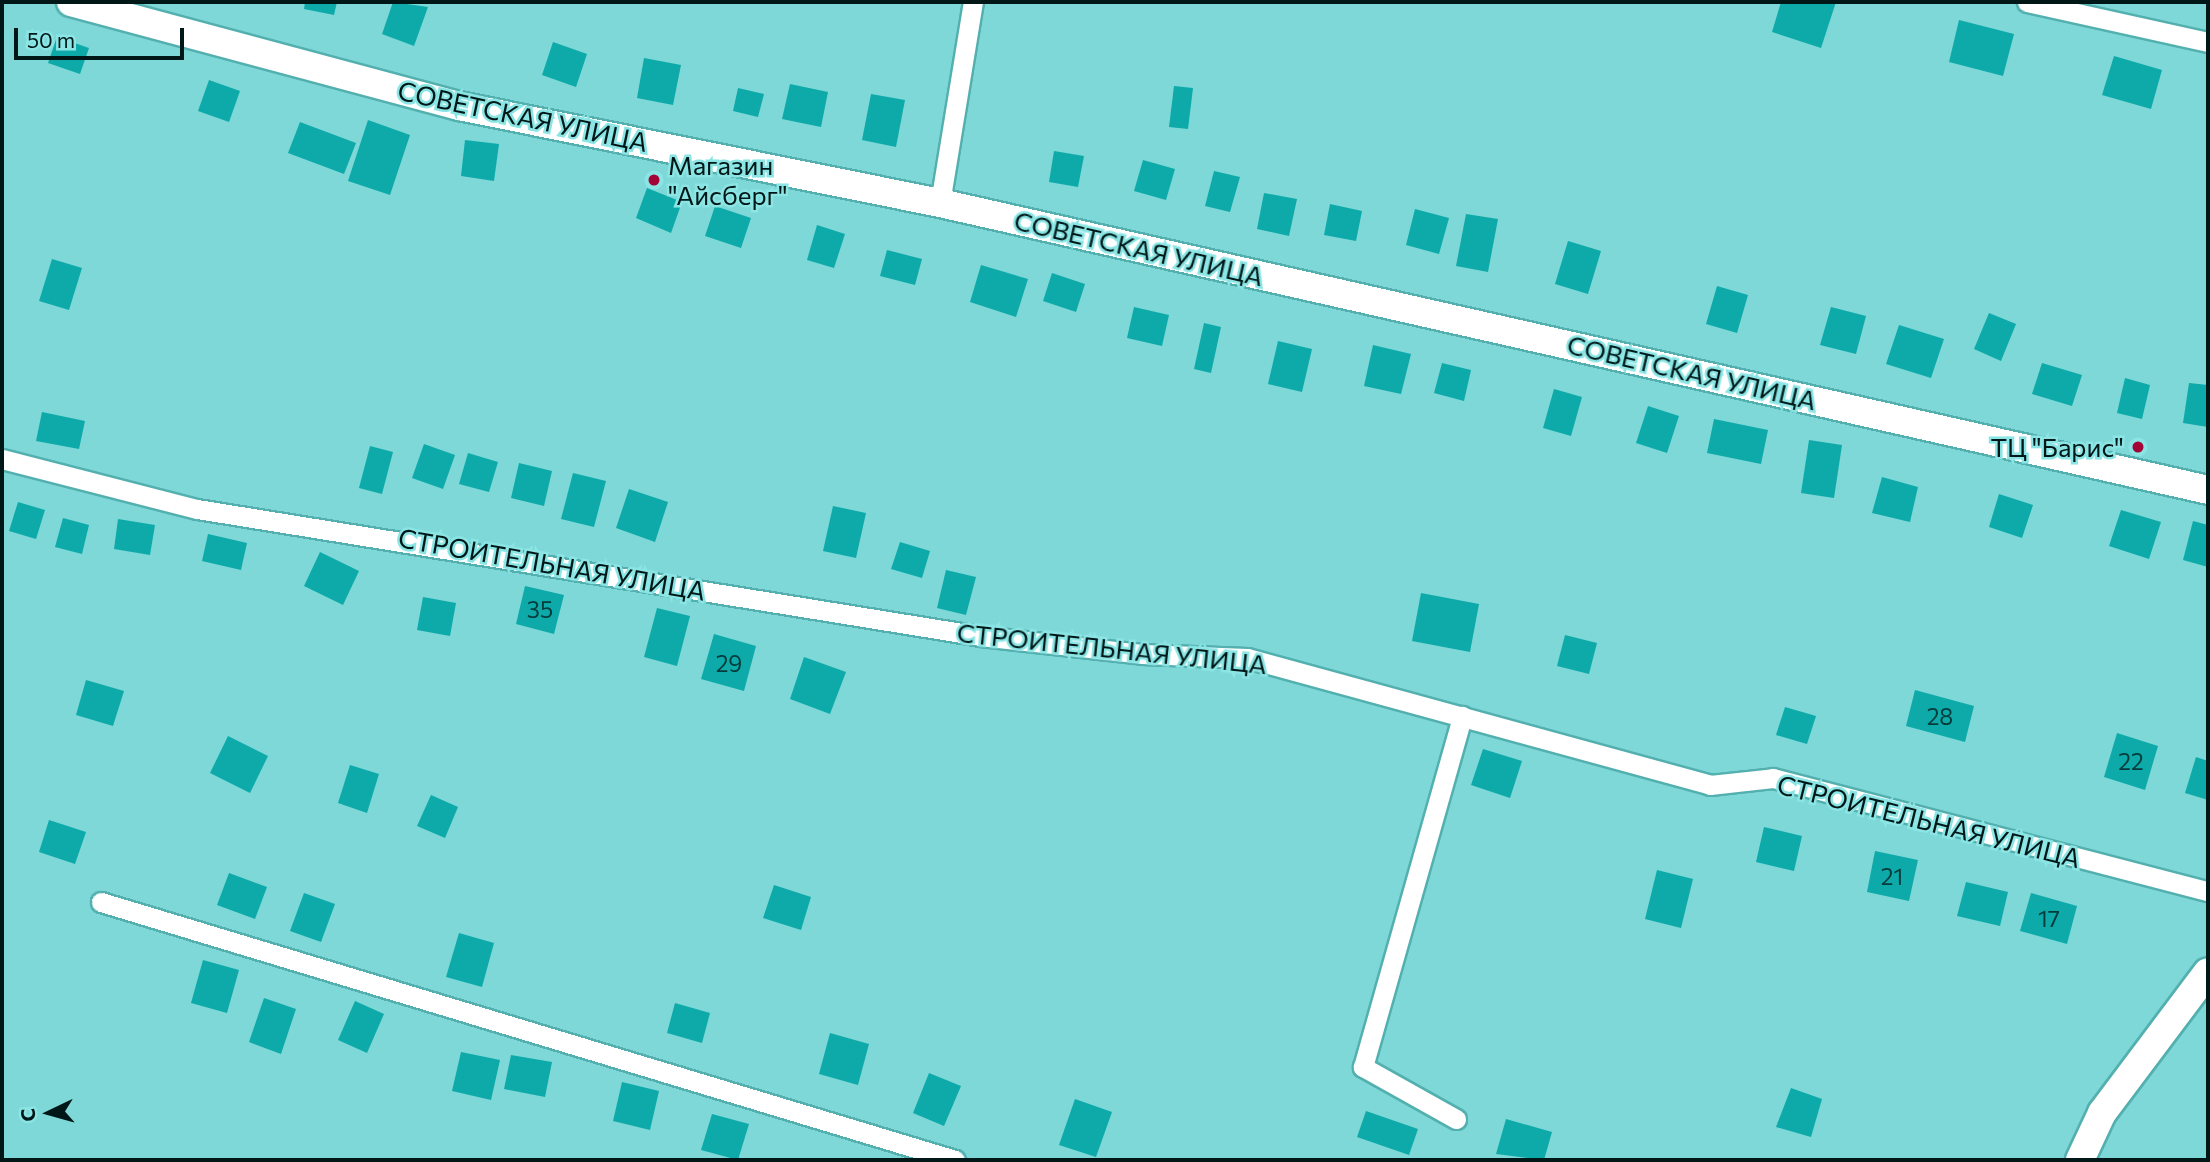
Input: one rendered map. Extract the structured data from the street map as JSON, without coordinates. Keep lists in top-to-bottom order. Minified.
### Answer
{"streets":{"main road":["СОВЕТСКАЯ УЛИЦА"],"street":["СТРОИТЕЛЬНАЯ УЛИЦА"]},"places":["Магазин \"Айсберг\"","ТЦ \"Барис\""],"house_numbers":["35","29","28","22","21","17"],"scale_bar":"50 m","north":"left"}
